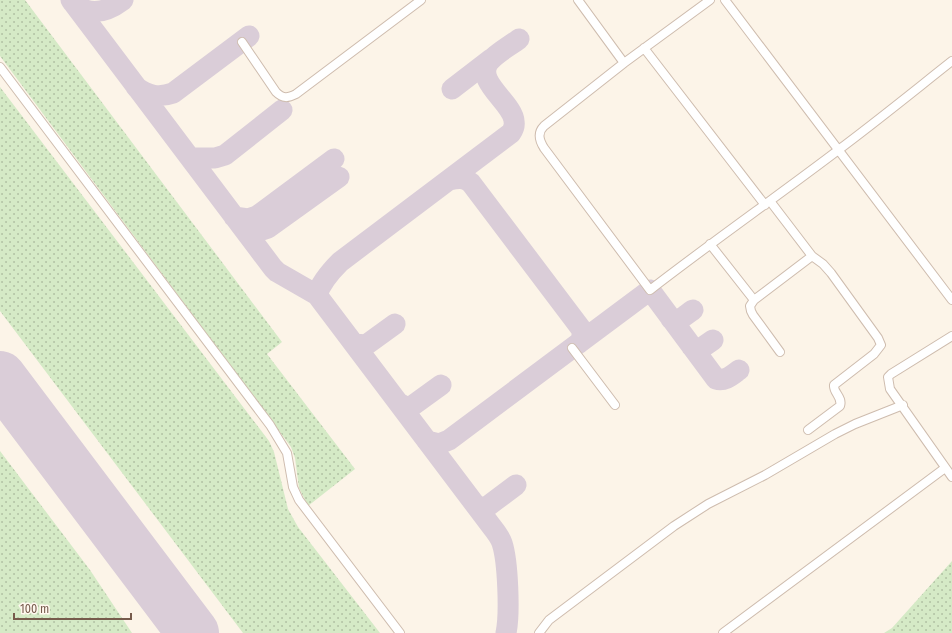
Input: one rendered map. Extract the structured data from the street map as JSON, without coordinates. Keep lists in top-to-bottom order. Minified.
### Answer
{"scale_bar":"100 m"}
